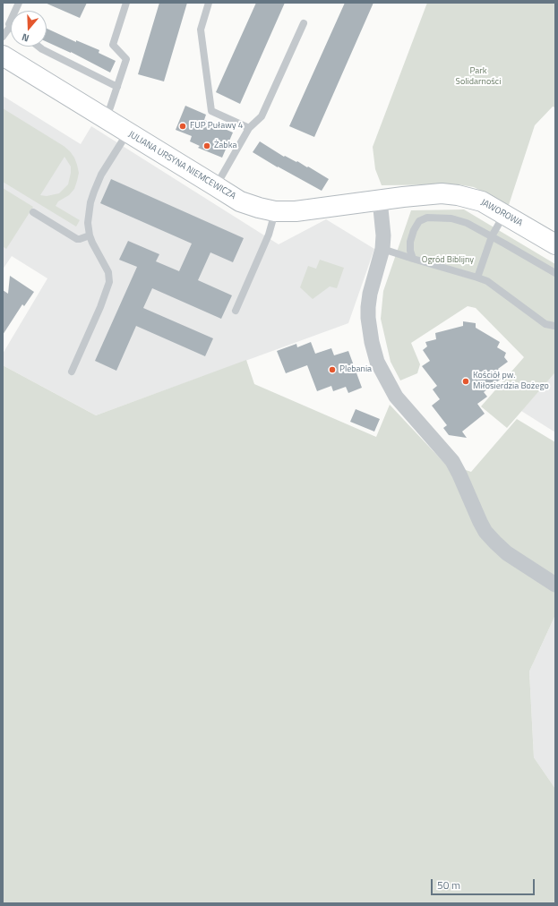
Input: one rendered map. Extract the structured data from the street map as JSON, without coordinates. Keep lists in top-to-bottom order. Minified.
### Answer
{"streets":{"street":["JULIANA URSYNA NIEMCEWICZA","JAWOROWA"]},"crossings":[["JULIANA URSYNA NIEMCEWICZA","JAWOROWA"]],"parks":["Park Solidarności","Ogród Biblijny"],"places":["FUP Puławy 4","Żabka","Plebania","Kościół pw. Miłosierdzia Bożego"],"scale_bar":"50 m","north":"bottom"}
